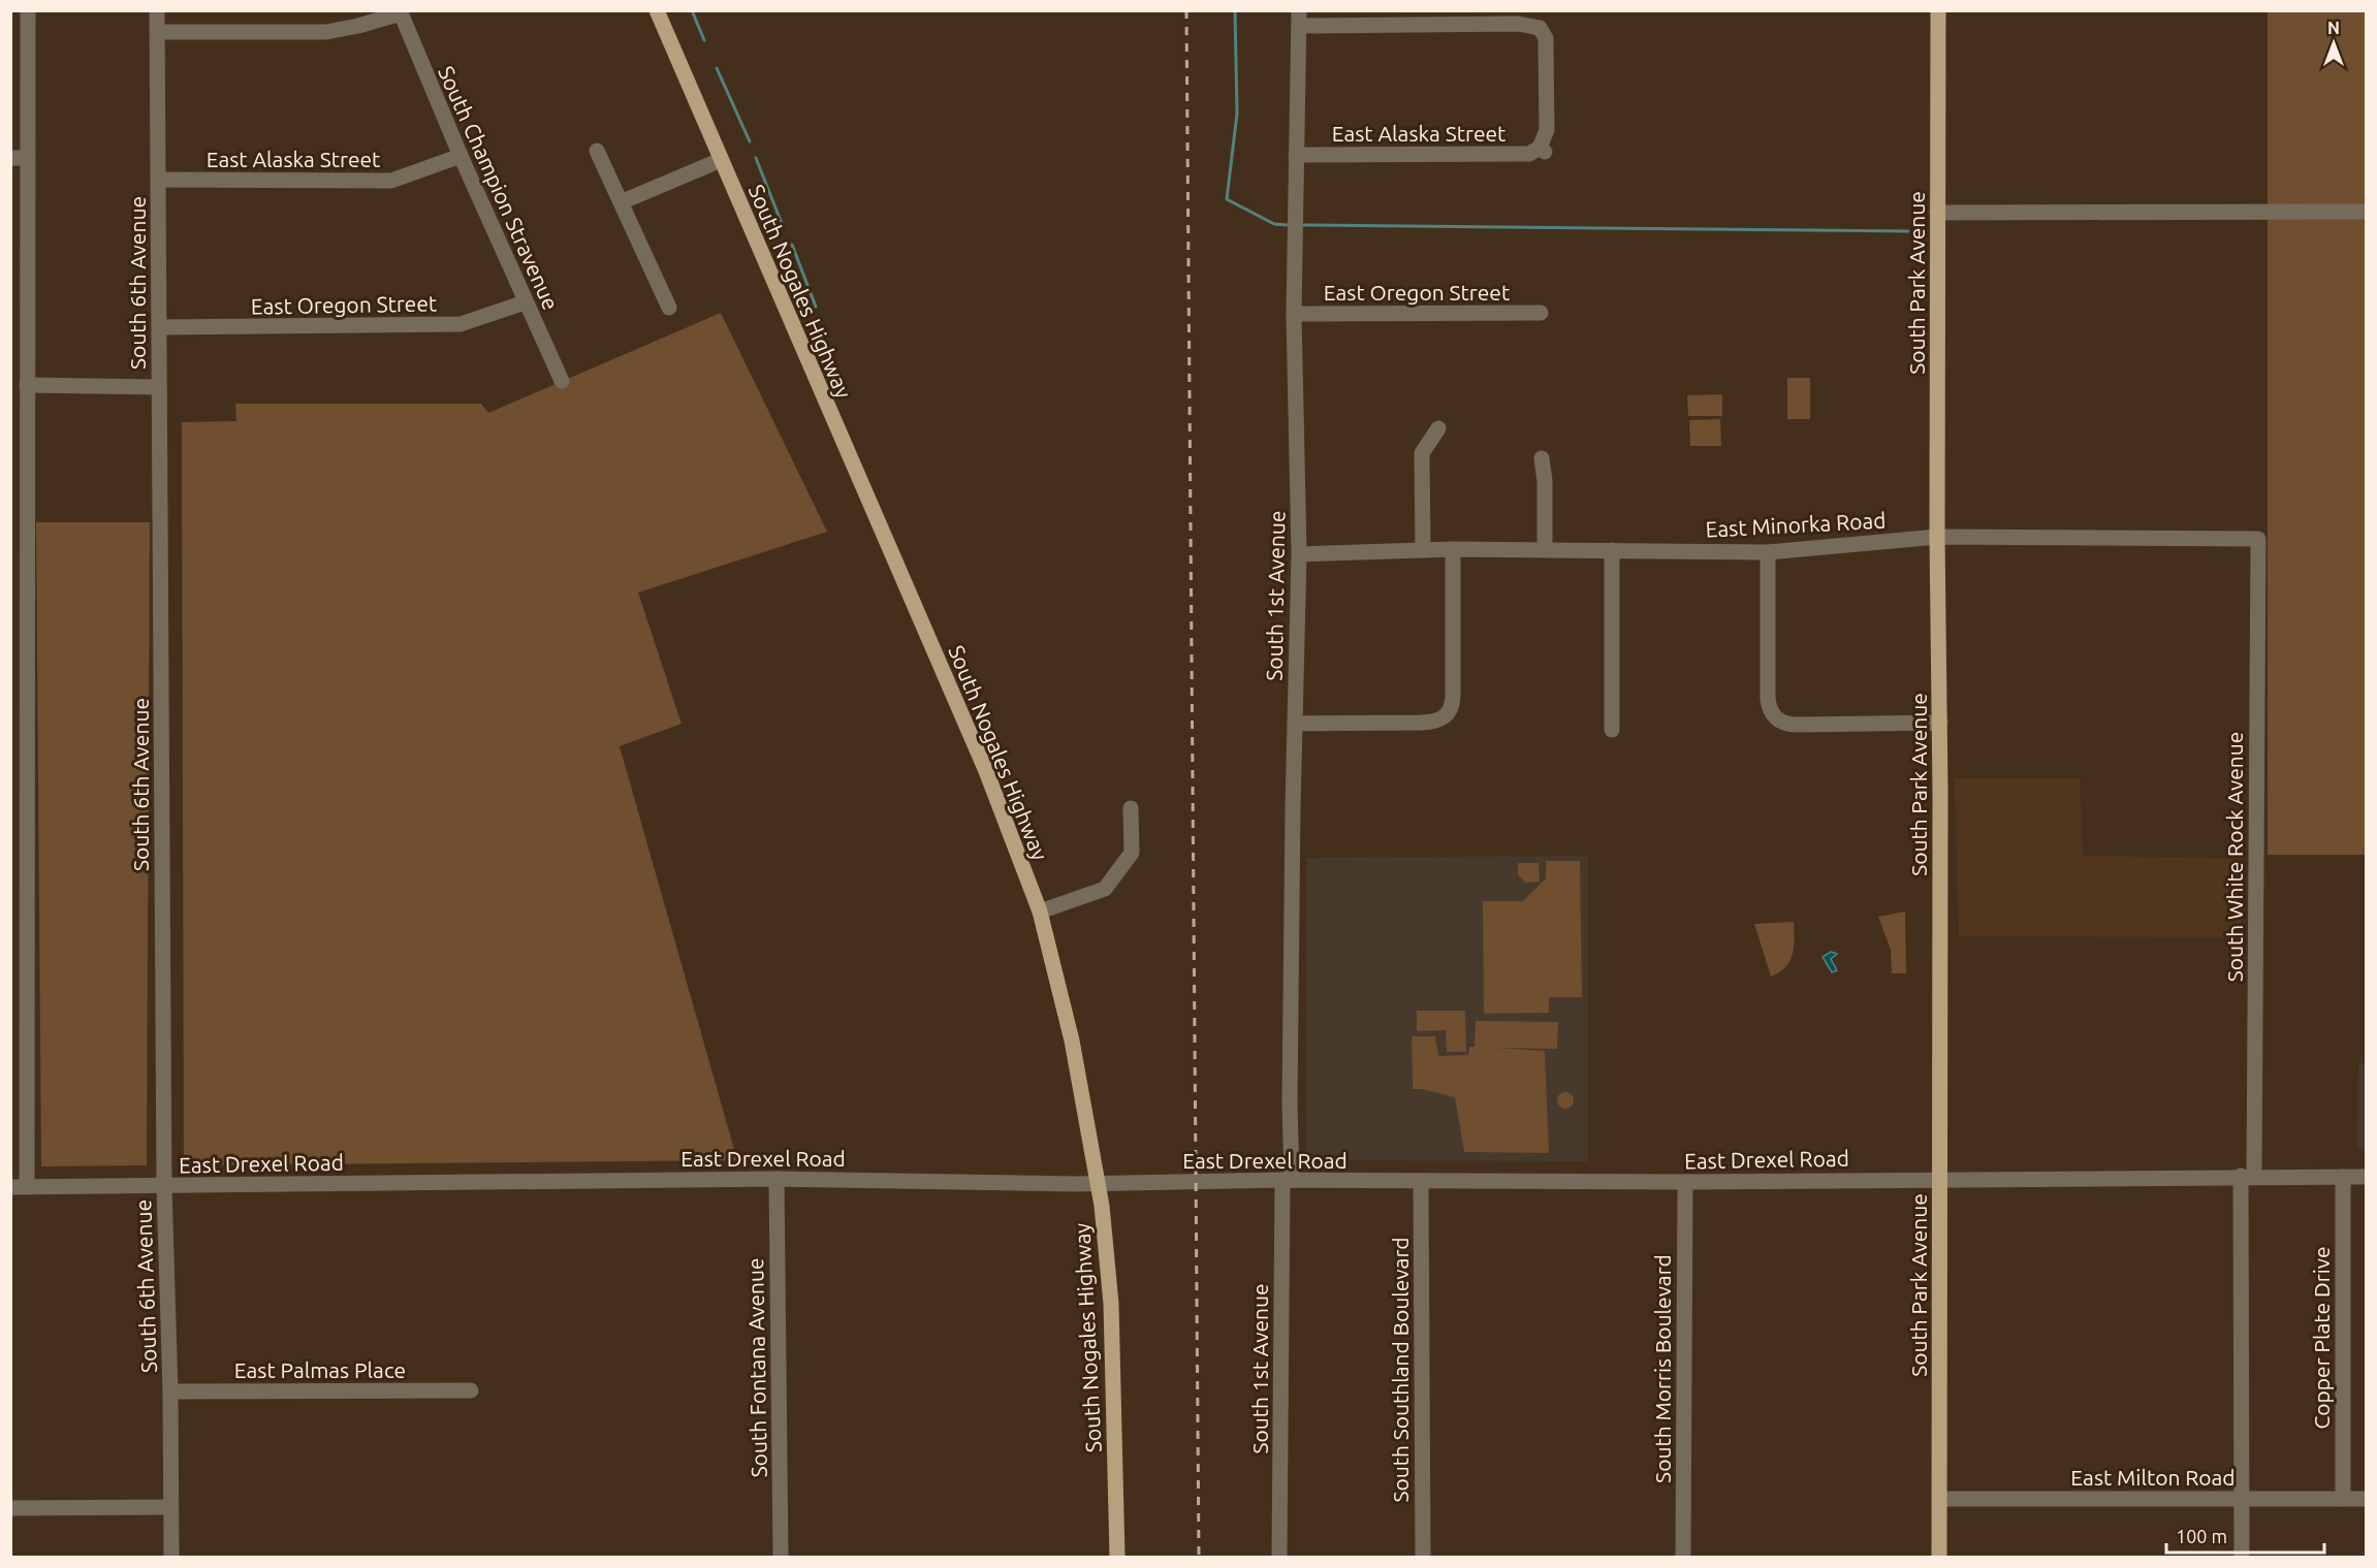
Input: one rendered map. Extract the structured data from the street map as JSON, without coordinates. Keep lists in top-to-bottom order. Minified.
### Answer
{"streets":{"main road":["South Park Avenue","South Nogales Highway"],"street":["East Alaska Street","South Champion Stravenue","South 6th Avenue","East Oregon Street","East Minorka Road","South 1st Avenue","South White Rock Avenue","East Drexel Road","Copper Plate Drive","South Fontana Avenue","South Morris Boulevard","East Palmas Place","South Southland Boulevard","East Milton Road"]},"crossings":[["East Alaska Street","South Champion Stravenue"],["East Alaska Street","South 6th Avenue"],["East Alaska Street","South 1st Avenue"],["South Champion Stravenue","East Oregon Street"],["South 6th Avenue","East Oregon Street"],["South 6th Avenue","East Drexel Road"],["South 6th Avenue","East Palmas Place"],["South Park Avenue","East Minorka Road"],["South Park Avenue","East Drexel Road"],["South Park Avenue","East Milton Road"],["South Nogales Highway","East Drexel Road"],["East Oregon Street","South 1st Avenue"],["East Minorka Road","South 1st Avenue"],["East Minorka Road","South White Rock Avenue"],["South 1st Avenue","East Drexel Road"],["South White Rock Avenue","East Drexel Road"],["South White Rock Avenue","East Milton Road"],["East Drexel Road","Copper Plate Drive"],["East Drexel Road","South Fontana Avenue"],["East Drexel Road","South Morris Boulevard"],["East Drexel Road","South Southland Boulevard"],["Copper Plate Drive","East Milton Road"]],"scale_bar":"100 m","north":"top"}
